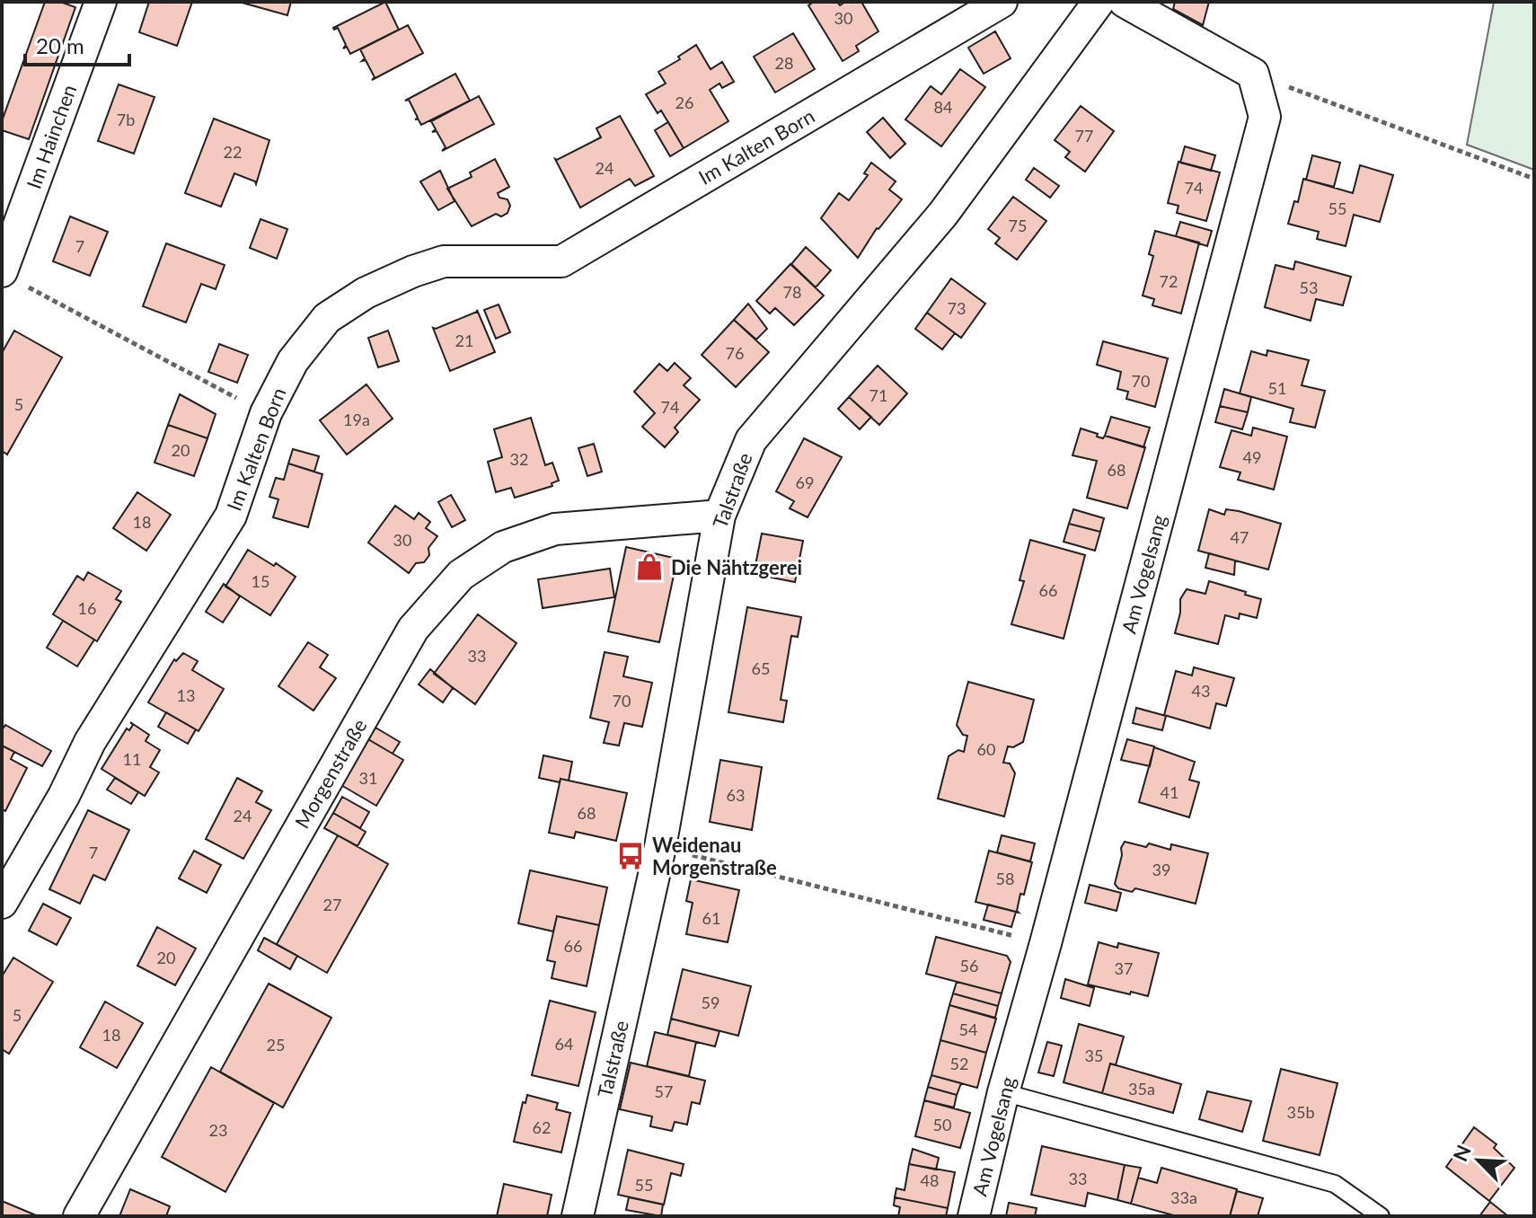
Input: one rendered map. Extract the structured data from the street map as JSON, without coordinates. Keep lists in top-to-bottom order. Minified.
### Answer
{"streets":{"street":["Im Hainchen","Im Kalten Born","Talstraße","Am Vogelsang","Morgenstraße"]},"crossings":[["Talstraße","Morgenstraße"]],"places":{"shop":["Die Nähtzgerei"],"bus stop":["Weidenau Morgenstraße"]},"house_numbers":["30","28","26","84","7b","77","22","24","74","55","75","7","72","53","78","73","21","76","70","51","71","5","74","19a","20","49","32","68","69","18","47","30","15","66","16","33","65","43","13","70","60","11","31","41","63","68","24","7","39","58","27","61","66","20","56","37","59","5","54","18","64","25","35","52","35a","57","35b","50","62","23","33","48","55","33a"],"scale_bar":"20 m","north":"top left"}
